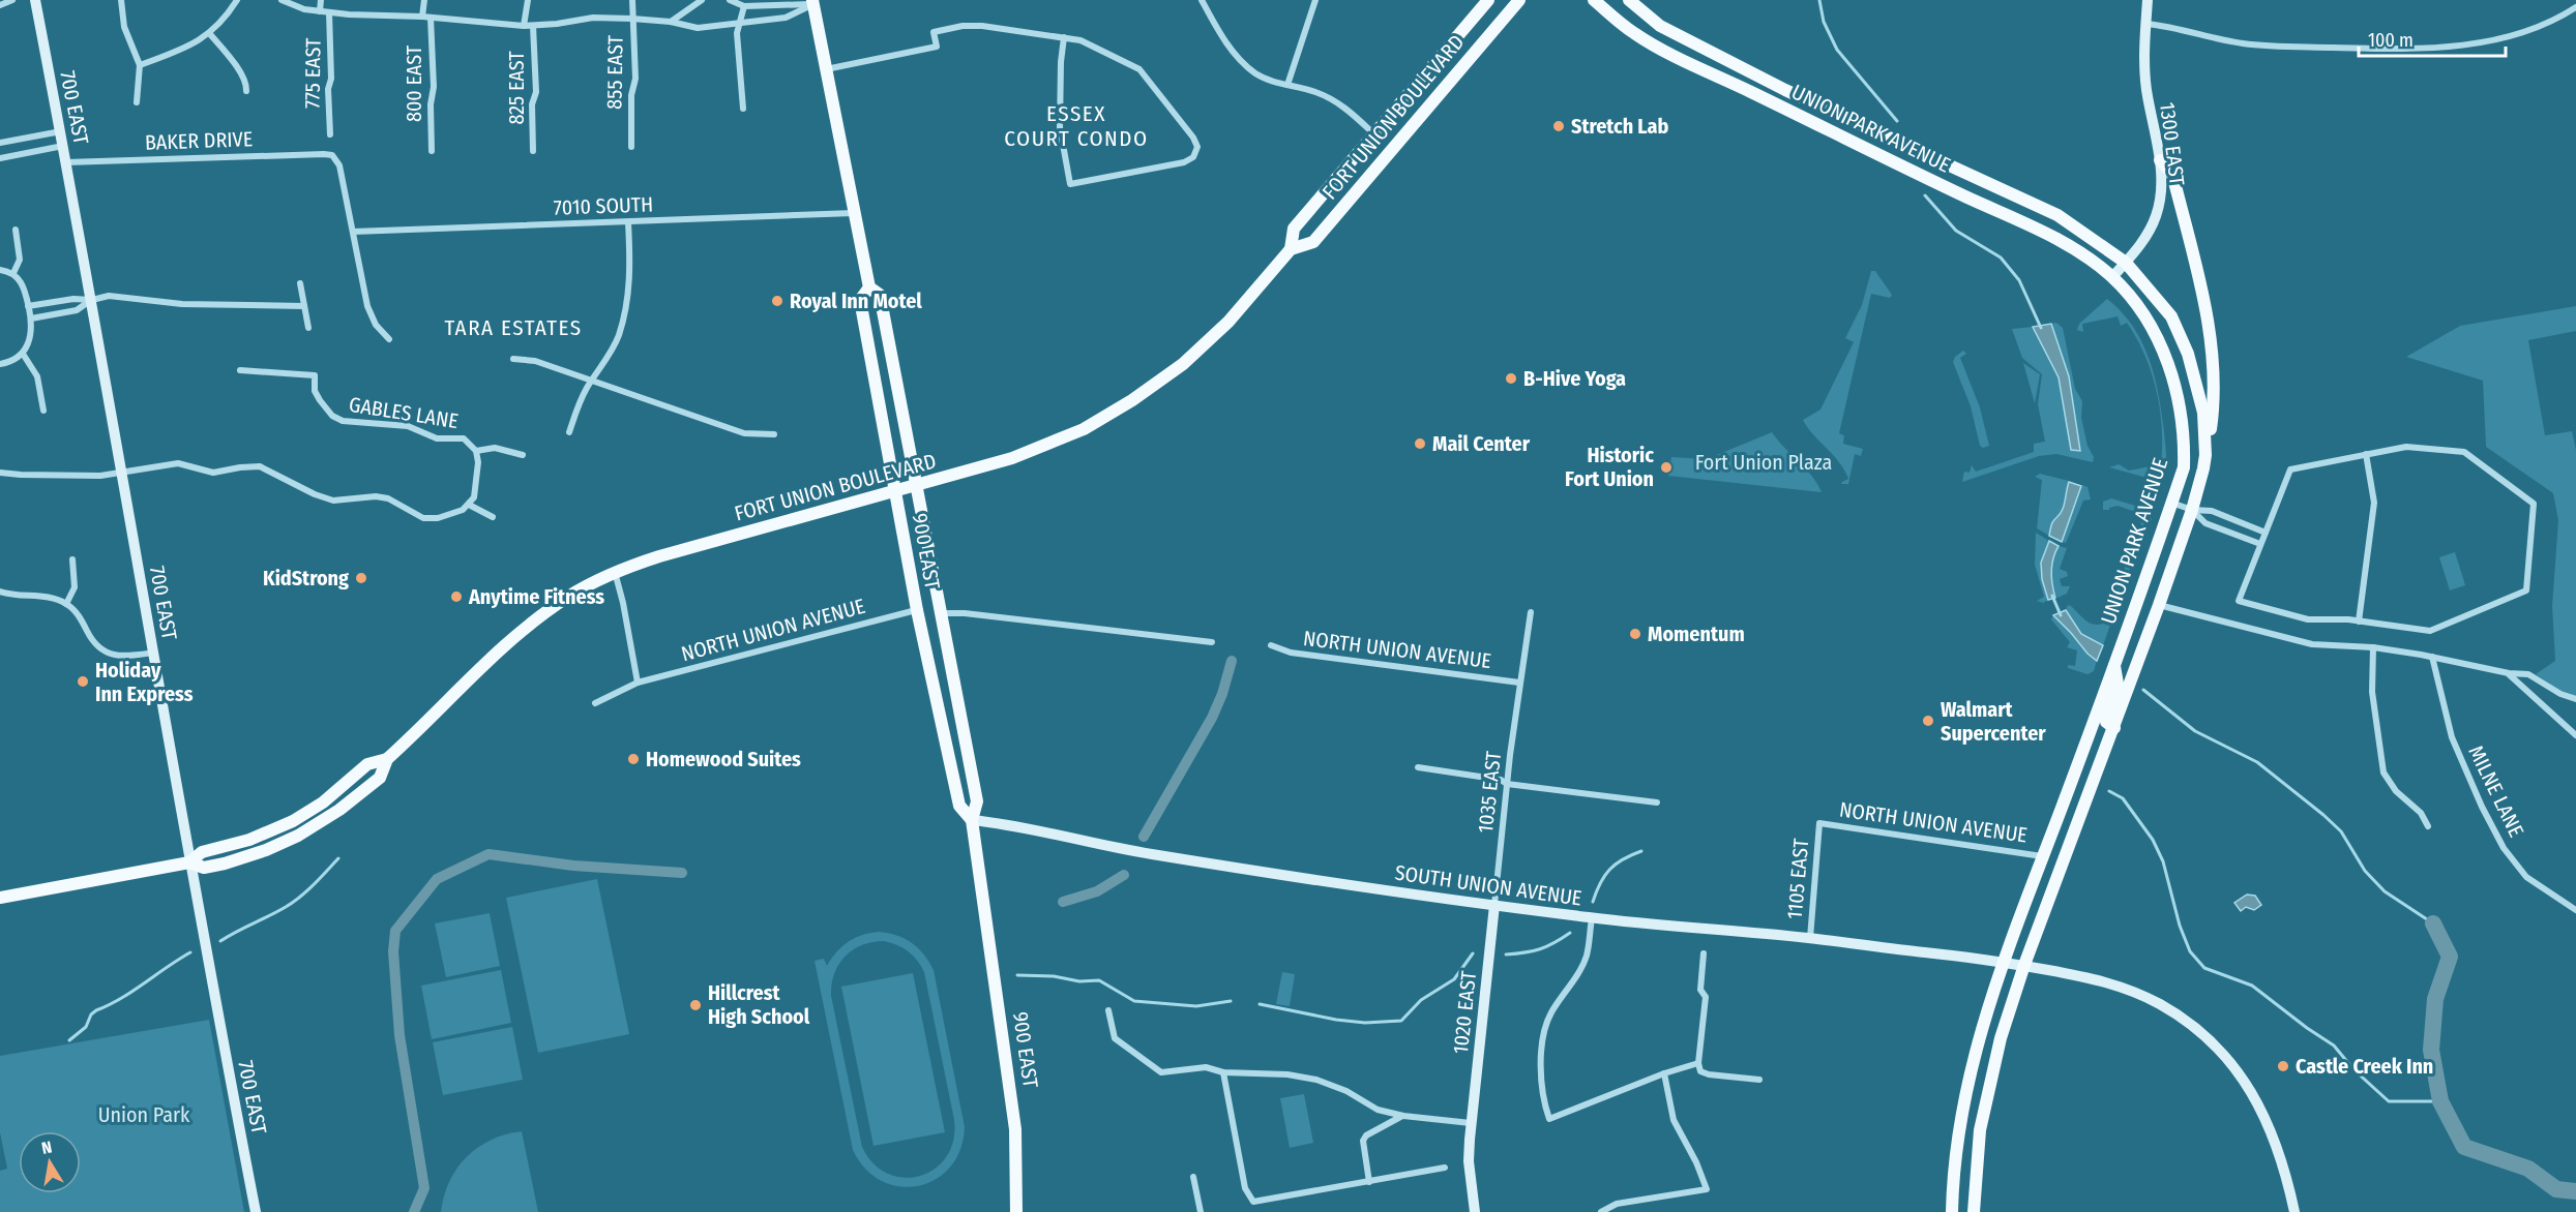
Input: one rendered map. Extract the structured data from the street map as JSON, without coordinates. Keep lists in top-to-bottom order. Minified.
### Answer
{"streets":{"main road":["FORT UNION BOULEVARD","UNION PARK AVENUE","900 EAST"],"street":["855 EAST","775 EAST","800 EAST","825 EAST","700 EAST","BAKER DRIVE","1300 EAST","7010 SOUTH","GABLES LANE","NORTH UNION AVENUE","MILNE LANE","1035 EAST","1105 EAST","SOUTH UNION AVENUE","1020 EAST"]},"crossings":[["700 EAST","FORT UNION BOULEVARD"],["700 EAST","BAKER DRIVE"],["FORT UNION BOULEVARD","900 EAST"],["UNION PARK AVENUE","1300 EAST"],["UNION PARK AVENUE","NORTH UNION AVENUE"],["UNION PARK AVENUE","SOUTH UNION AVENUE"],["BAKER DRIVE","7010 SOUTH"],["7010 SOUTH","900 EAST"],["900 EAST","NORTH UNION AVENUE"],["900 EAST","SOUTH UNION AVENUE"],["NORTH UNION AVENUE","1035 EAST"],["NORTH UNION AVENUE","1105 EAST"],["1035 EAST","SOUTH UNION AVENUE"],["1035 EAST","1020 EAST"],["1105 EAST","SOUTH UNION AVENUE"],["SOUTH UNION AVENUE","1020 EAST"]],"districts":["ESSEX COURT CONDO","TARA ESTATES"],"parks":["Fort Union Plaza","Union Park"],"places":["Stretch Lab","Royal Inn Motel","B-Hive Yoga","Mail Center","Historic Fort Union","KidStrong","Anytime Fitness","Momentum","Holiday Inn Express","Walmart Supercenter","Homewood Suites","Hillcrest High School","Castle Creek Inn"],"scale_bar":"100 m","north":"top"}
